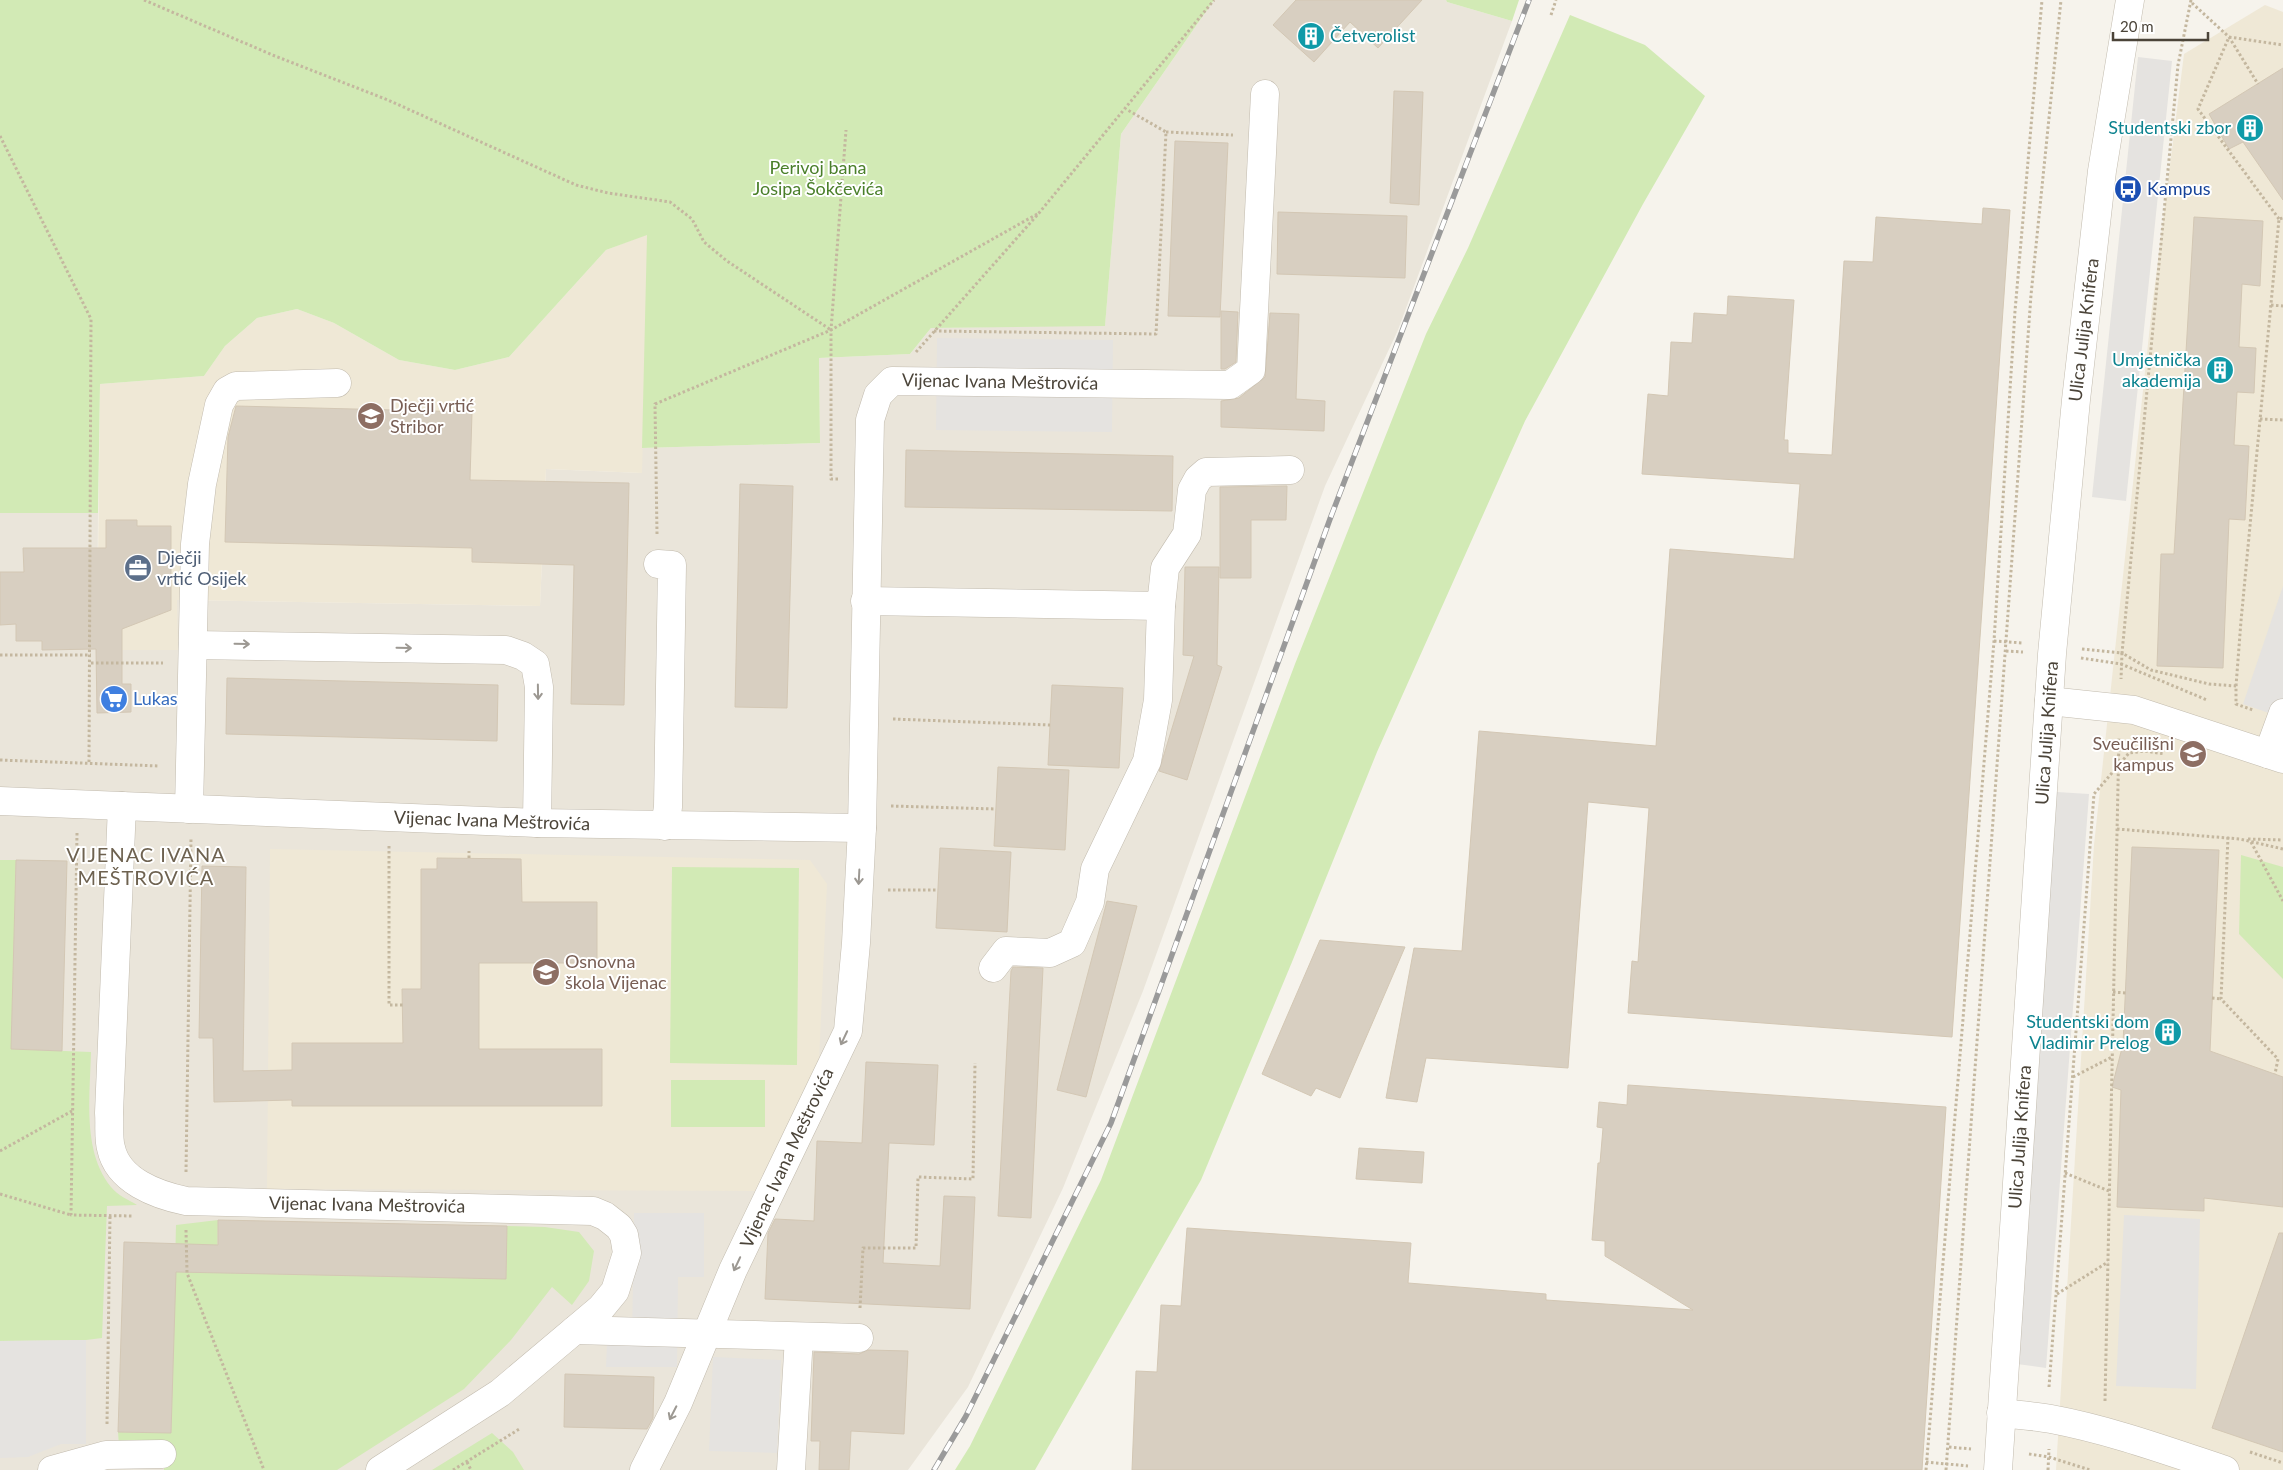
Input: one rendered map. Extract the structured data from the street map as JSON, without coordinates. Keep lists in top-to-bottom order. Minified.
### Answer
{"streets":{"street":["Ulica Julija Knifera","Vijenac Ivana Meštrovića"]},"districts":["VIJENAC IVANA MEŠTROVIĆA"],"parks":["Perivoj bana Josipa Šokčevića"],"places":{"building":["Četverolist","Studentski zbor","Umjetnička akademija","Studentski dom Vladimir Prelog"],"bus stop":["Kampus"],"school or university":["Dječji vrtić Stribor","Sveučilišni kampus","Osnovna škola Vijenac"],"office":["Dječji vrtić Osijek"],"supermarket":["Lukas"]},"scale_bar":"20 m"}
